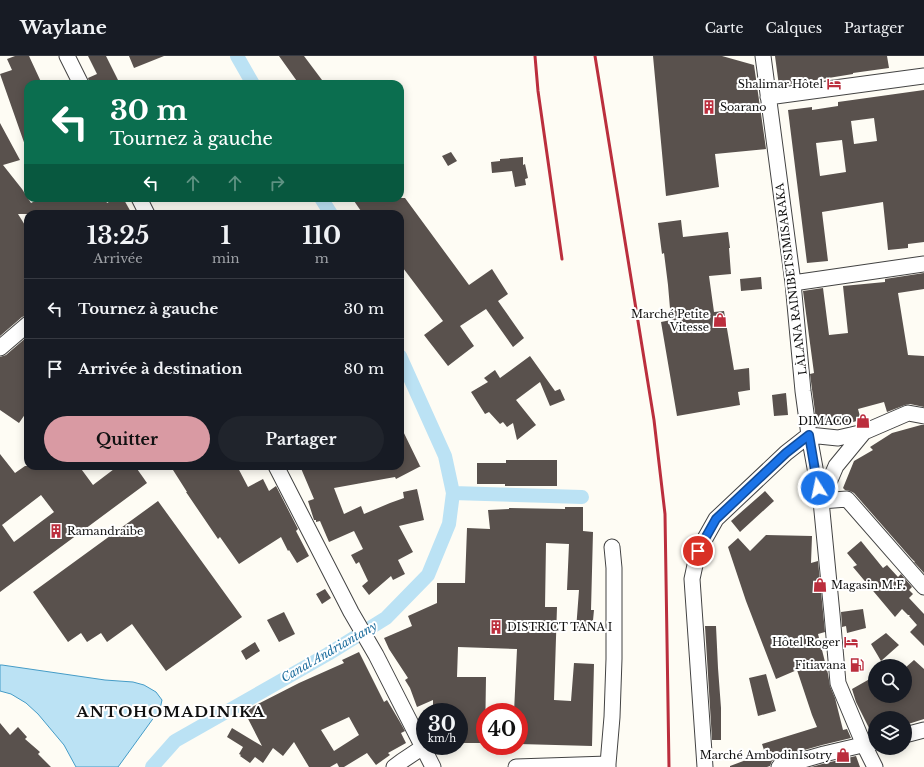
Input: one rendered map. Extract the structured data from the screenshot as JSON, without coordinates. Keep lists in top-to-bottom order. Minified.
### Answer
{"streets":{"street":["LÀLANA RAINIBETSIMISARAKA"]},"districts":["ANTOHOMADINIKA"],"water":["Canal Andriantany"],"places":{"hotel":["Shalimar Hôtel","Hôtel Roger"],"building":["Soarano","Ramandraibe","DISTRICT TANA I"],"shop":["Marché Petite Vitesse","DIMACO","Magasin M.F.","Marché AmbodinIsotry"],"fuel station":["Fitiavana"]},"page":{"header":"Waylane","nav":["Carte","Calques","Partager"],"turn":["30 m","Tournez à gauche"],"eta":["13:25","Arrivée","1","min","110","m"],"list":[{"name":"Tournez à gauche","value":"30 m"},{"name":"Arrivée à destination","value":"80 m"}],"buttons":["Quitter","Partager"],"speed":"30 km/h","limit":"40"}}
